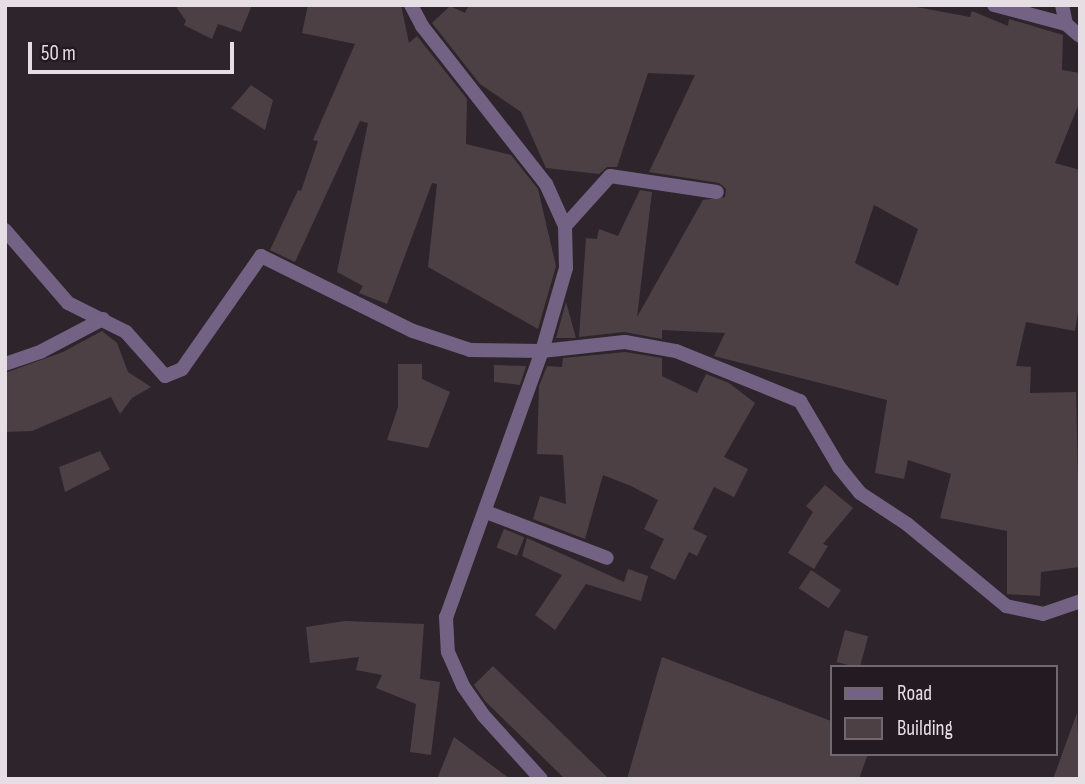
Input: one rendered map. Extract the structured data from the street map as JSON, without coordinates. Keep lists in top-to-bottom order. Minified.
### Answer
{"legend":["Road","Building"],"scale_bar":"50 m"}
